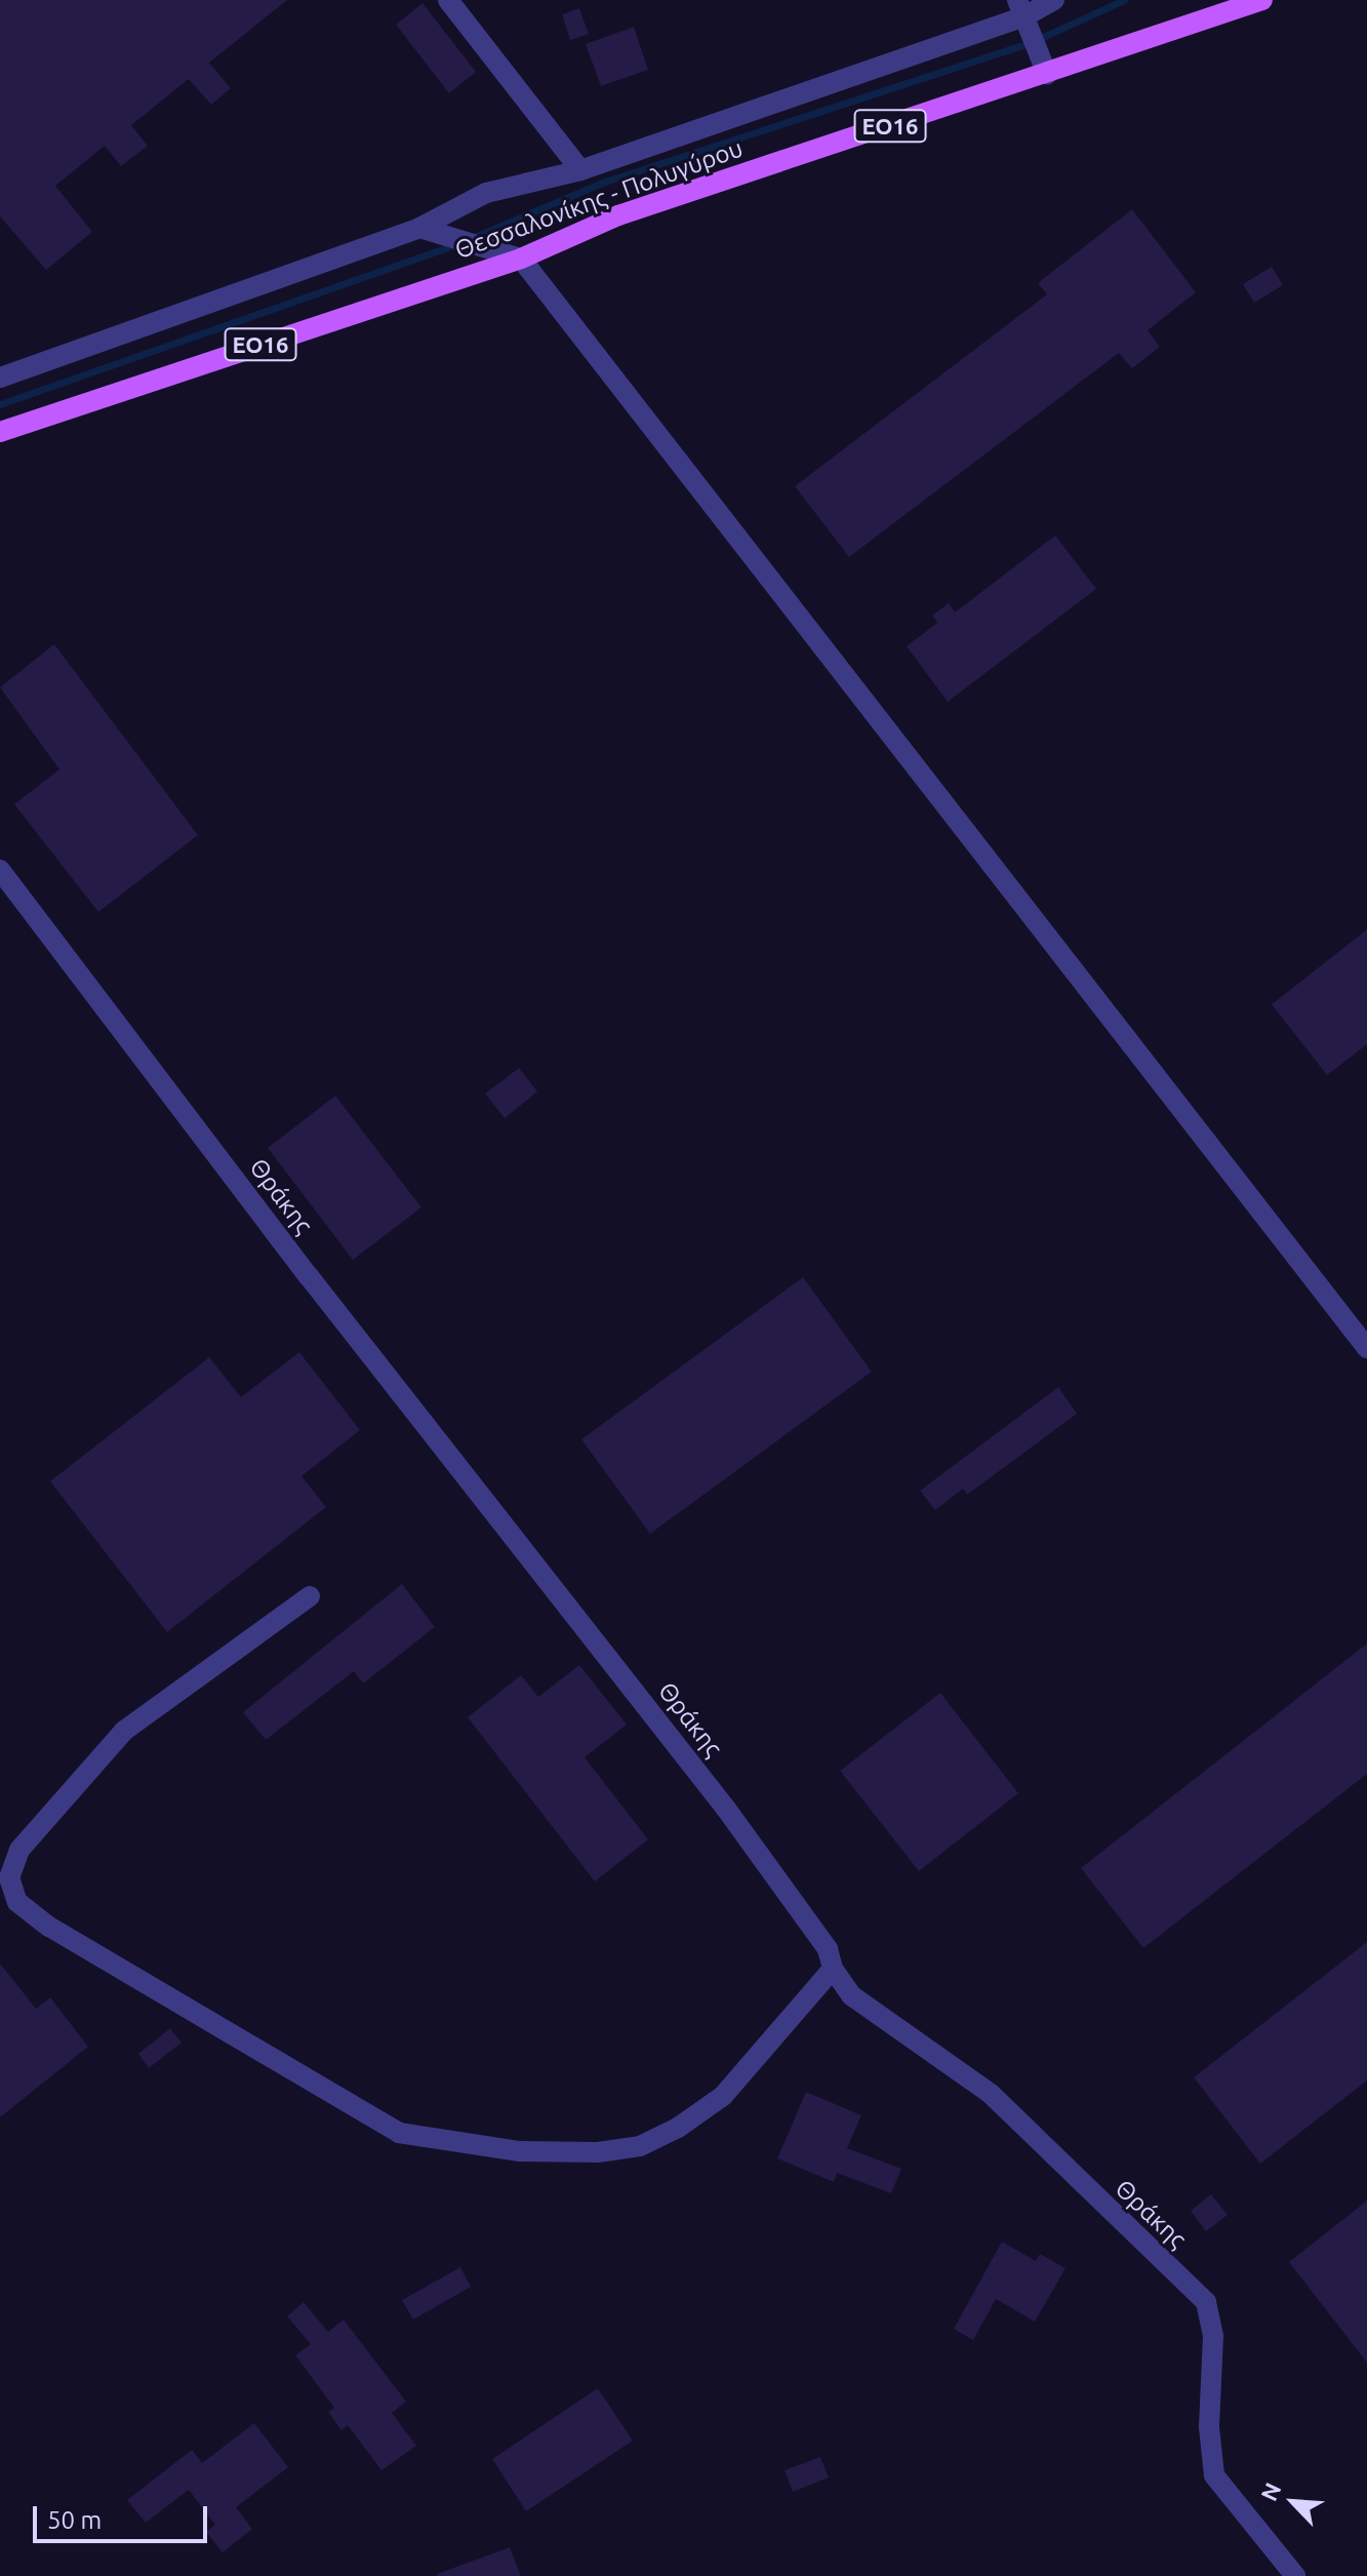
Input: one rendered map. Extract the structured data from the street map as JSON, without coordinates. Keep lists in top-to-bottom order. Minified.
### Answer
{"streets":{"main road":["ΕΟ16","Θεσσαλονίκης - Πολυγύρου"],"street":["Θράκης"]},"scale_bar":"50 m","north":"top left"}
